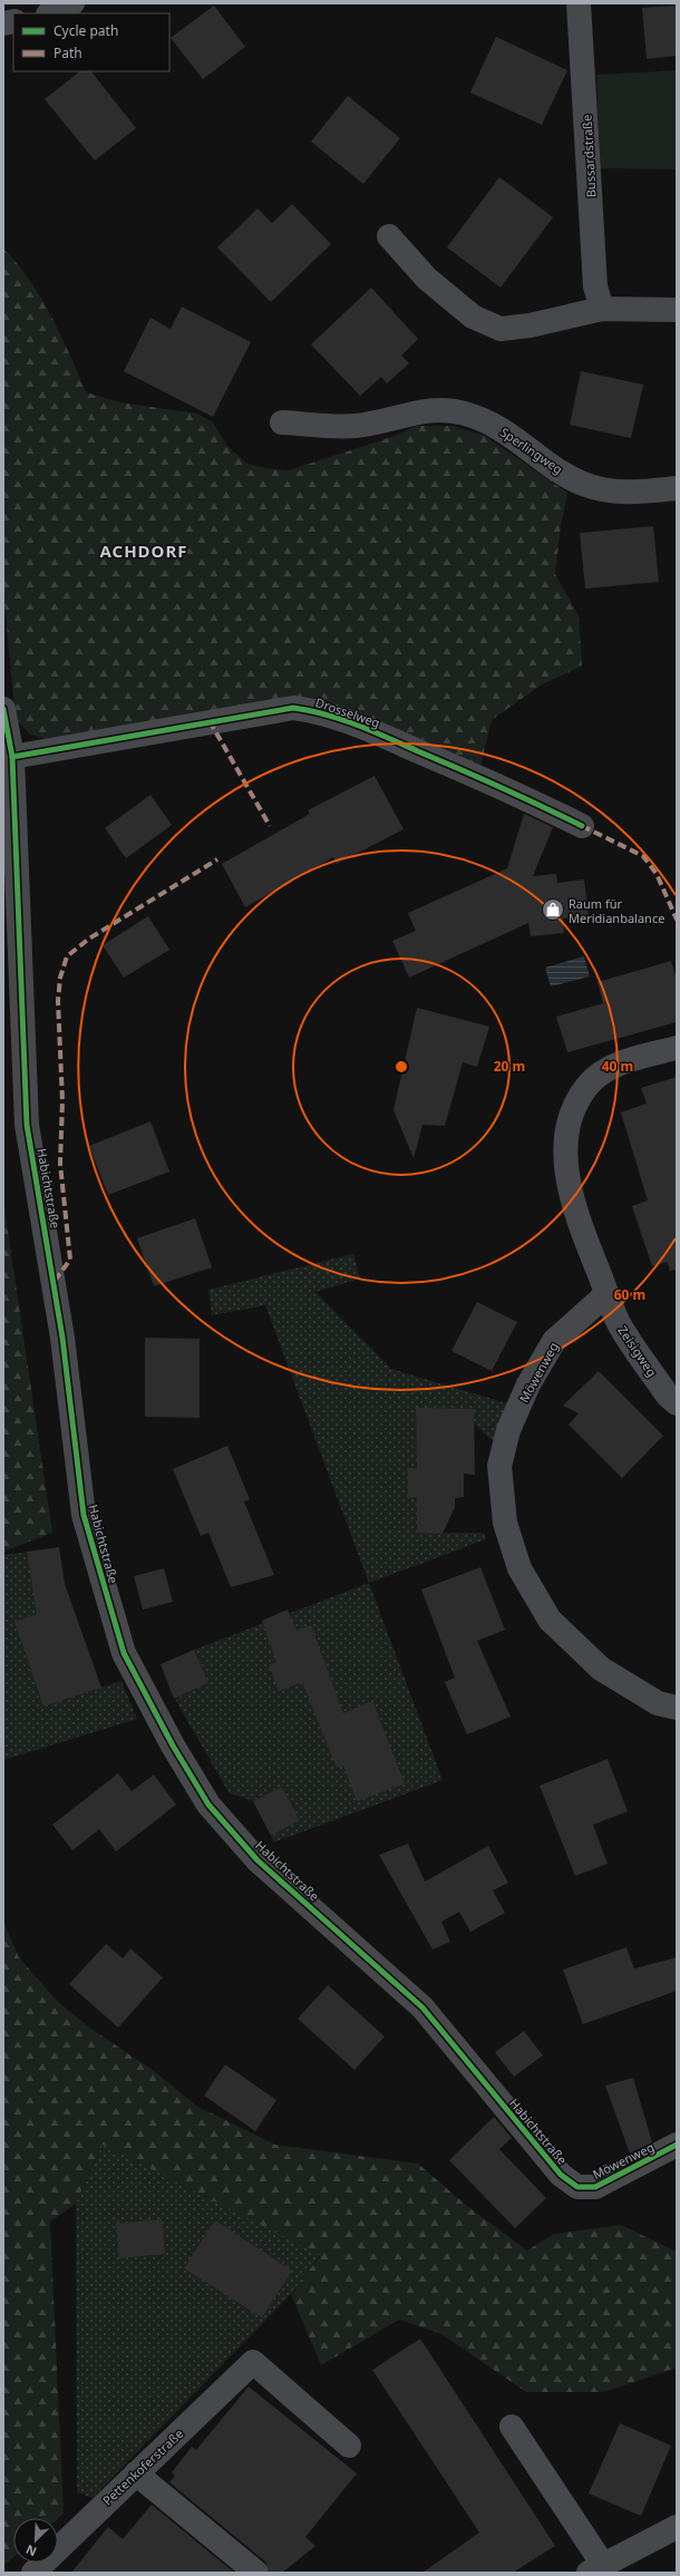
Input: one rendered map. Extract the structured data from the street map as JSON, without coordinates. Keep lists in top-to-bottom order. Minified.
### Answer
{"streets":{"street":["Bussardstraße","Sperlingweg","Drosselweg","Habichtstraße","Zeisigweg","Möwenweg","Pettenkoferstraße"]},"crossings":[["Drosselweg","Habichtstraße"],["Habichtstraße","Möwenweg"],["Zeisigweg","Möwenweg"]],"districts":["ACHDORF"],"places":{"shop":["Raum für Meridianbalance"]},"legend":["Cycle path","Path"],"north":"bottom left","rings":["20 m","40 m","60 m"]}
